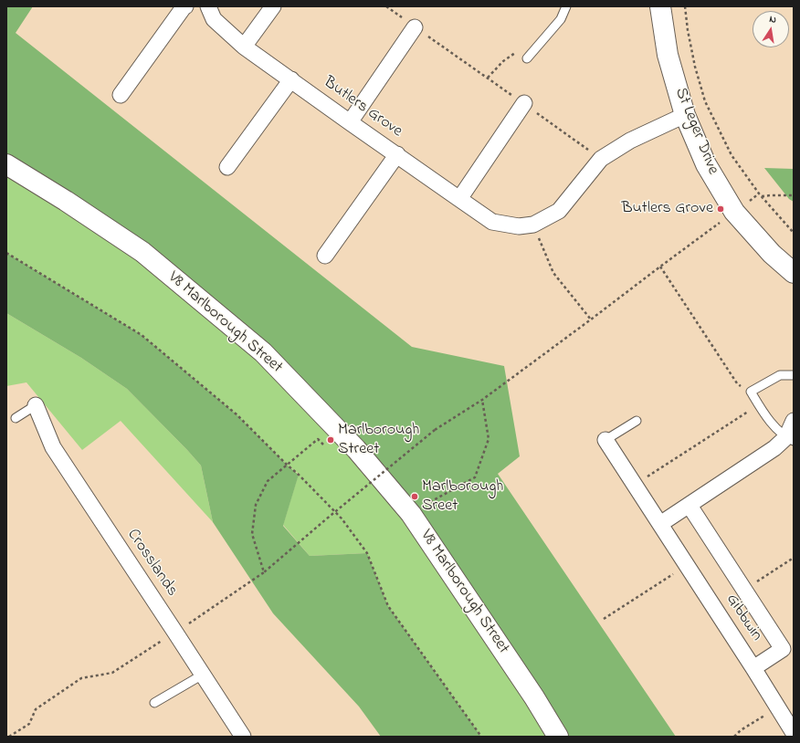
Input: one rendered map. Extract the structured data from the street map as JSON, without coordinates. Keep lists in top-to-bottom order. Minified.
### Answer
{"streets":{"street":["Butlers Grove","St Leger Drive","V8 Marlborough Street","Crosslands","Gibbwin"]},"crossings":[["Butlers Grove","St Leger Drive"]],"places":["Butlers Grove","Marlborough Street","Marlborough Sreet"],"north":"top"}
